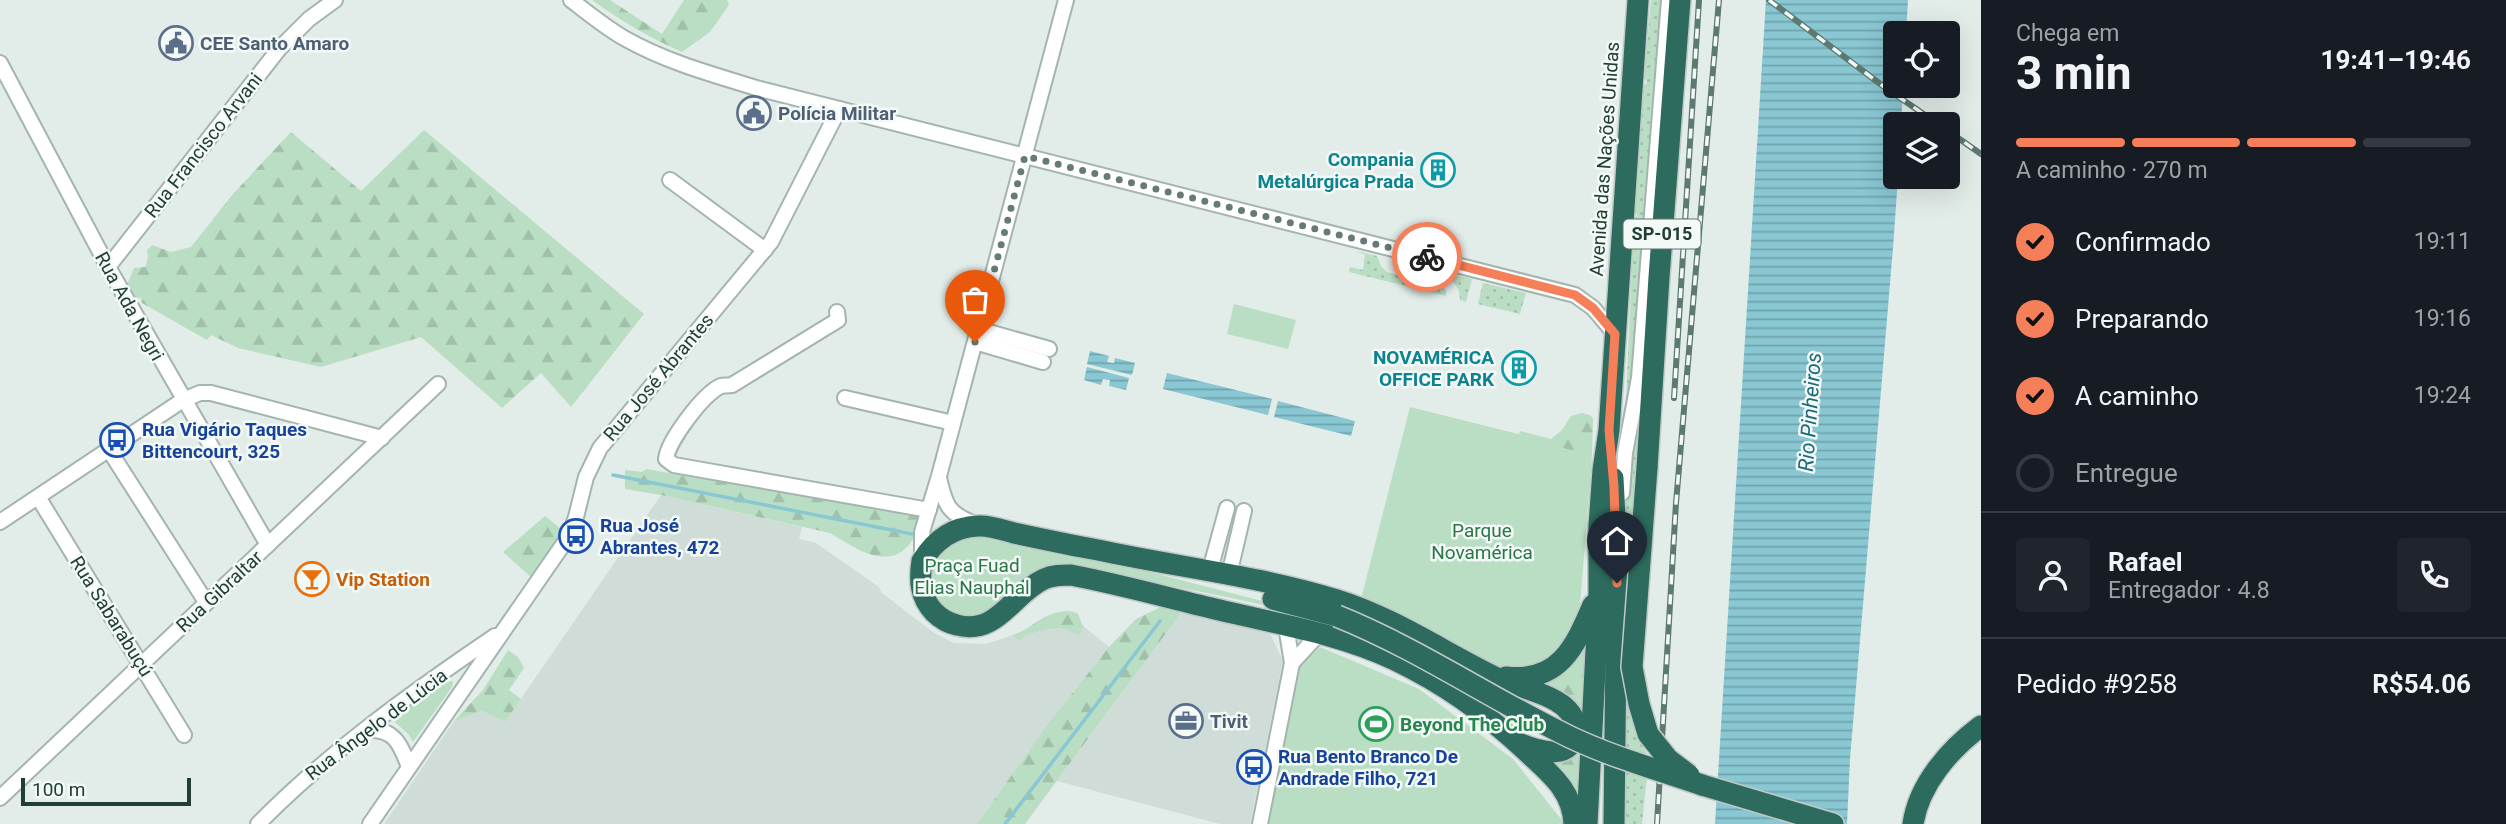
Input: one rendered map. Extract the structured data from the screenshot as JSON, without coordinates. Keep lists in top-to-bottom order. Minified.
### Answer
{"streets":{"highway":["Avenida das Nações Unidas","SP-015"],"street":["Rua Francisco Arvani","Rua Ada Negri","Rua José Abrantes","Rua Gibraltar","Rua Sabarabuçú","Rua Ângelo de Lúcia"]},"crossings":[["Rua Francisco Arvani","Rua Ada Negri"],["Avenida das Nações Unidas","SP-015"],["Rua Ada Negri","Rua Gibraltar"],["Rua José Abrantes","Rua Ângelo de Lúcia"],["Rua Gibraltar","Rua Sabarabuçú"]],"water":["Rio Pinheiros"],"parks":["Parque Novamérica","Praça Fuad Elias Nauphal"],"places":{"public building":["CEE Santo Amaro","Polícia Militar"],"building":["Compania Metalúrgica Prada","NOVAMÉRICA OFFICE PARK"],"bus stop":["Rua Vigário Taques Bittencourt, 325","Rua José Abrantes, 472","Rua Bento Branco De Andrade Filho, 721"],"bar":["Vip Station"],"office":["Tivit"],"sports":["Beyond The Club"]},"scale_bar":"100 m","page":{"heading":["3 min","Chega em","19:41–19:46"],"panel":["Rafael","Entregador · 4.8","Pedido #9258","R$54.06"],"bar":"A caminho · 270 m","list":[["Confirmado","19:11"],["Preparando","19:16"],["A caminho","19:24"],"Entregue"],"scale":"100 m"}}
